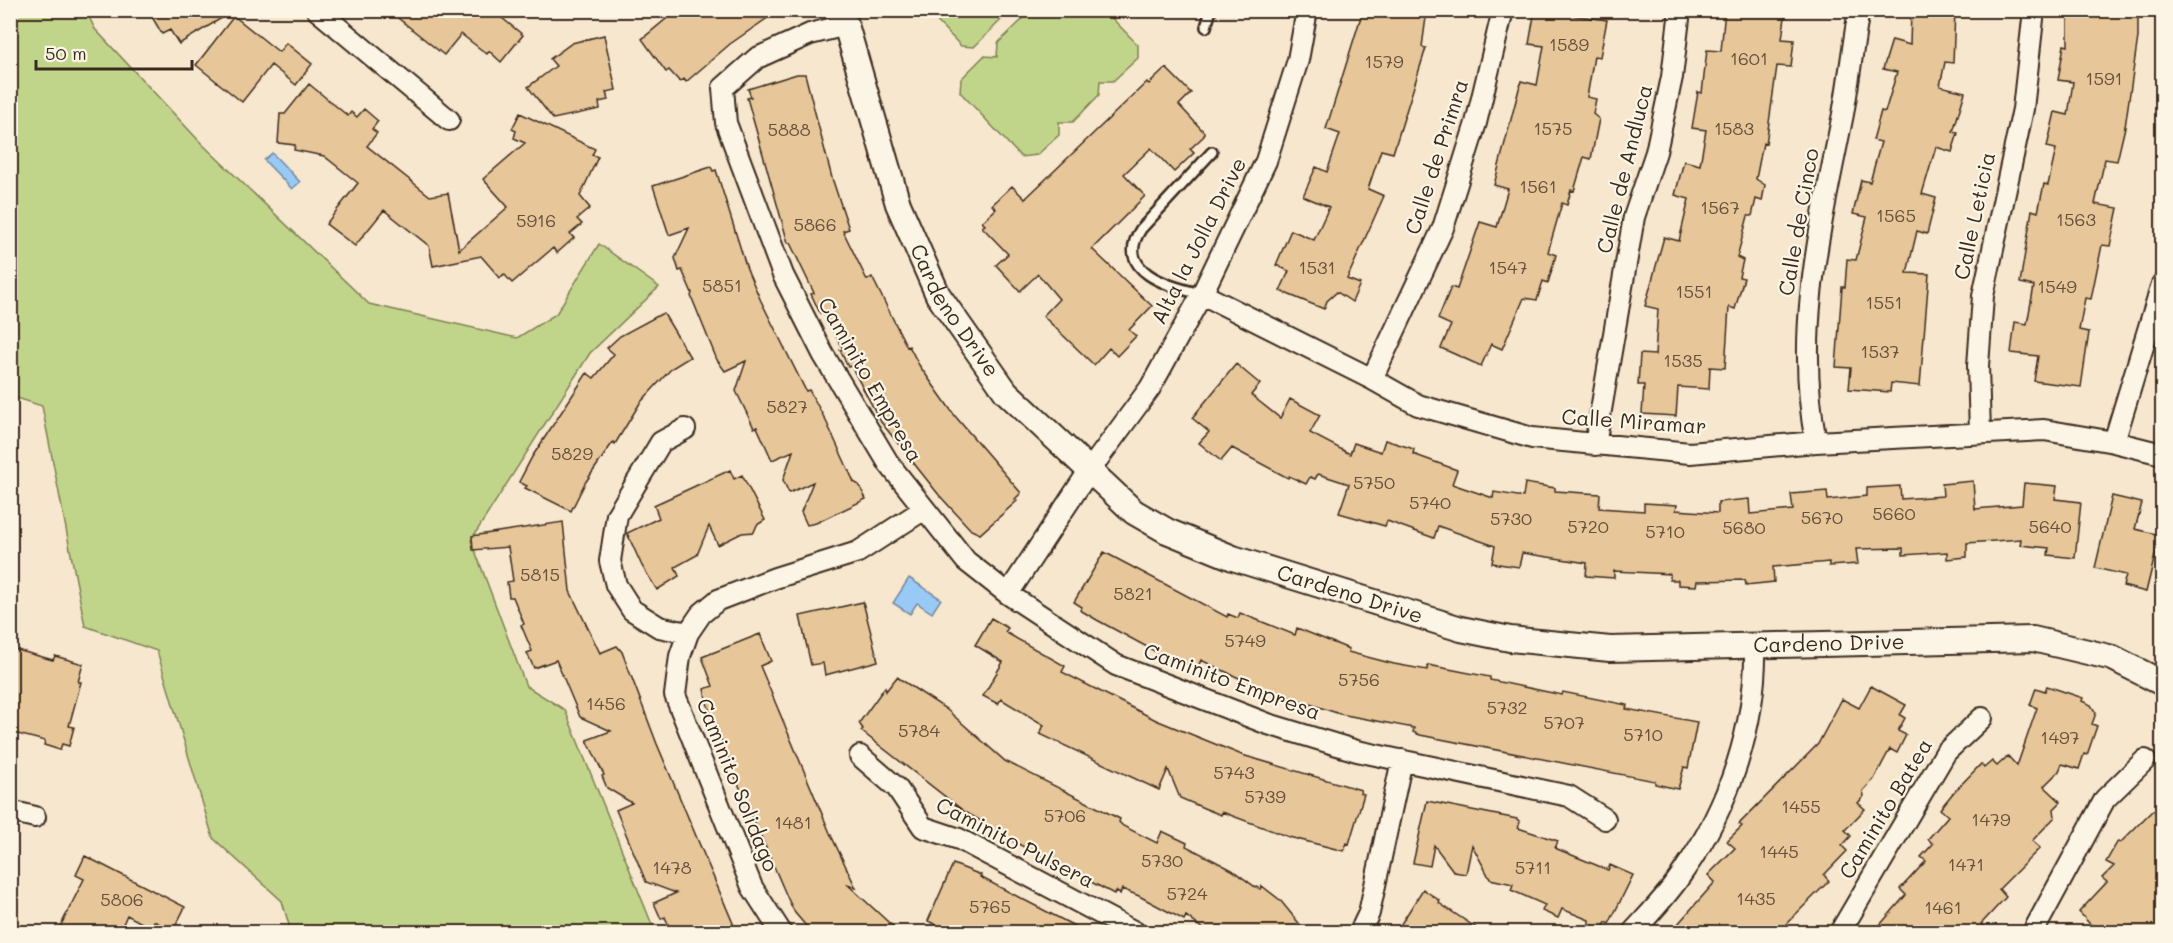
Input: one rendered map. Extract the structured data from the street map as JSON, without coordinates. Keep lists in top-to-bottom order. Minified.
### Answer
{"streets":{"street":["Calle de Primra","Calle de Andluca","Calle Leticia","Calle de Cinco","Alta la Jolla Drive","Cardeno Drive","Caminito Empresa","Calle Miramar","Caminito Solidago","Caminito Batea","Caminito Pulsera"]},"crossings":[["Calle de Primra","Calle Miramar"],["Calle de Andluca","Calle Miramar"],["Calle Leticia","Calle Miramar"],["Calle de Cinco","Calle Miramar"],["Alta la Jolla Drive","Cardeno Drive"],["Alta la Jolla Drive","Caminito Empresa"],["Alta la Jolla Drive","Calle Miramar"],["Cardeno Drive","Caminito Empresa"],["Caminito Empresa","Caminito Solidago"]],"house_numbers":["1589","1601","1579","1591","1575","1583","5888","1561","1567","1565","1563","5916","5866","1531","1547","5851","1549","1551","1551","1537","1535","5827","5829","5750","5740","5660","5670","5730","5720","5640","5680","5710","5815","5821","5749","5756","1456","5732","5707","5784","5710","1497","5743","5739","1455","5706","1479","1481","1445","5730","1471","1478","5711","5724","1435","5806","5765","1461"],"scale_bar":"50 m"}
